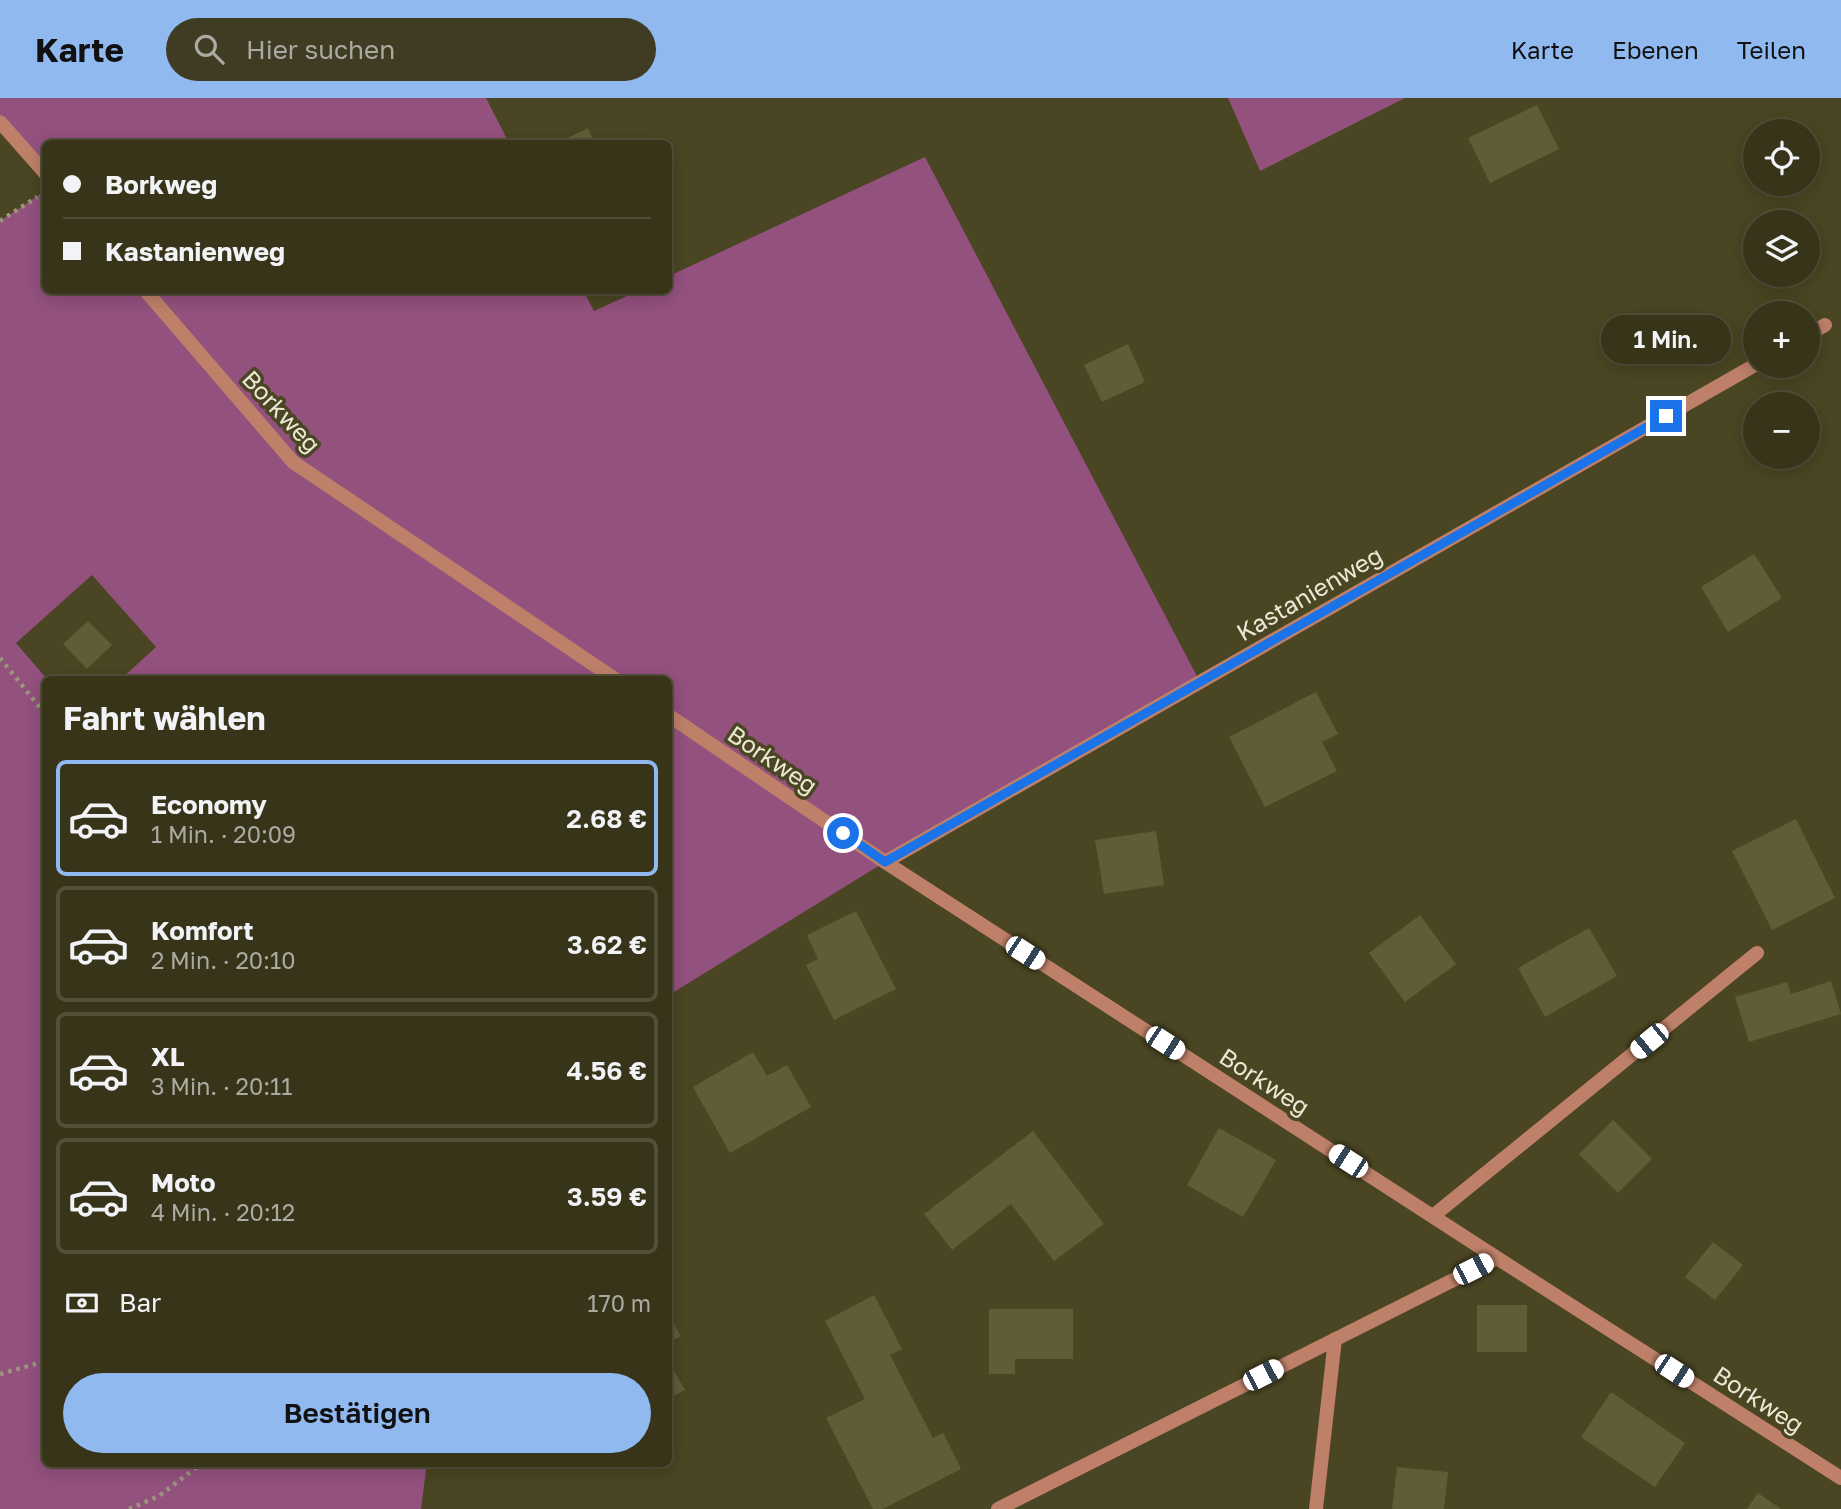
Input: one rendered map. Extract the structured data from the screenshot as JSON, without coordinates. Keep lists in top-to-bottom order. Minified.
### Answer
{"streets":{"street":["Borkweg","Kastanienweg"]},"crossings":[["Borkweg","Kastanienweg"]],"page":{"header":"Karte","search":"Hier suchen","nav":["Karte","Ebenen","Teilen"],"map_buttons":["+","−"],"banner":["Borkweg","Kastanienweg"],"bubble":"1 Min.","heading":"Fahrt wählen","list":[{"name":"Economy","note":"1 Min. · 20:09","value":"2.68 €"},{"name":"Komfort","note":"2 Min. · 20:10","value":"3.62 €"},{"name":"XL","note":"3 Min. · 20:11","value":"4.56 €"},{"name":"Moto","note":"4 Min. · 20:12","value":"3.59 €"}],"pay":["Bar","170 m"],"buttons":"Bestätigen"}}
